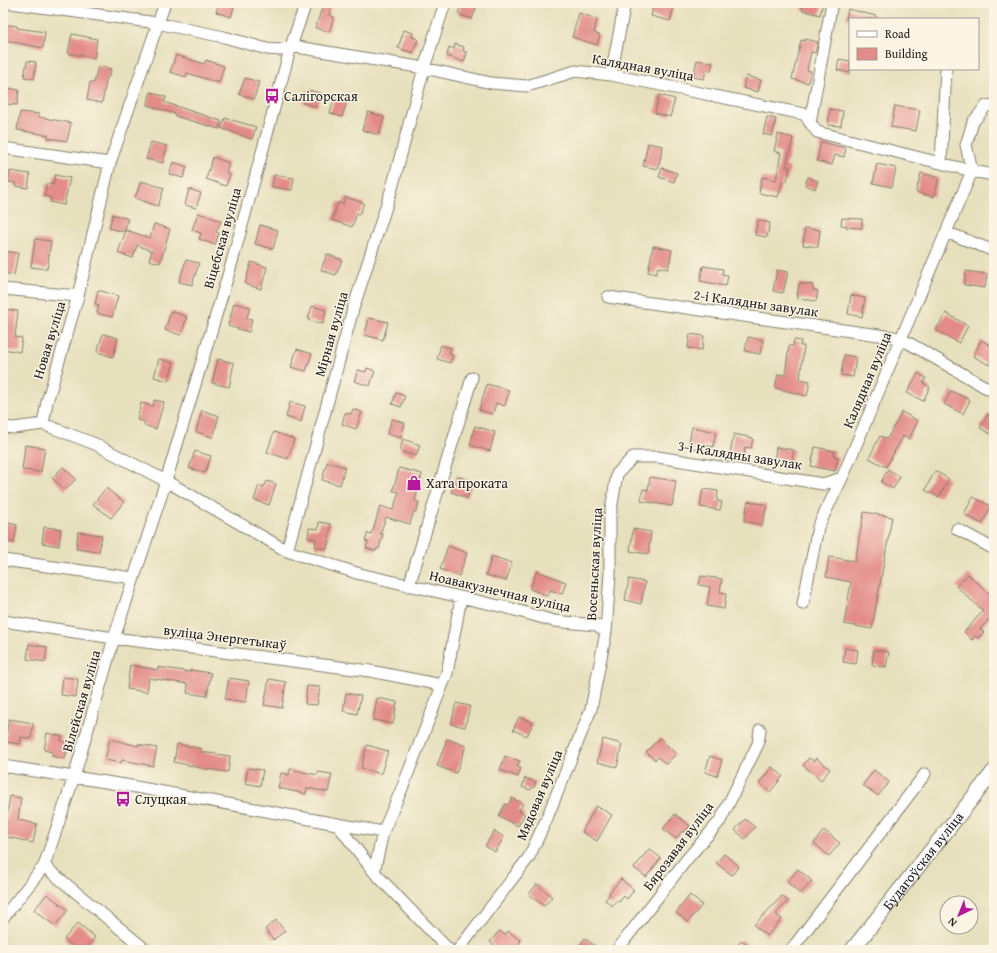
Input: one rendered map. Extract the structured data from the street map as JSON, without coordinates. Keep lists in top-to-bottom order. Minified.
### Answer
{"streets":{"street":["Калядная вуліца","Віцебская вуліца","2-і Калядны завулак","Мірная вуліца","Новая вуліца","3-і Калядны завулак","Восеньская вуліца","Ноавакузнечная вуліца","вуліца Энергетыкаў","Вілейская вуліца","Мядовая вуліца","Бярозавая вуліца","Будагоўская вуліца"]},"crossings":[["Калядная вуліца","Віцебская вуліца"],["Калядная вуліца","2-і Калядны завулак"],["Калядная вуліца","Мірная вуліца"],["Калядная вуліца","Новая вуліца"],["Калядная вуліца","3-і Калядны завулак"],["Віцебская вуліца","Вілейская вуліца"],["3-і Калядны завулак","Восеньская вуліца"],["Восеньская вуліца","Ноавакузнечная вуліца"],["Восеньская вуліца","Мядовая вуліца"],["Ноавакузнечная вуліца","Мядовая вуліца"],["вуліца Энергетыкаў","Вілейская вуліца"]],"places":{"bus stop":["Салігорская","Слуцкая"],"shop":["Хата проката"]},"legend":["Road","Building"],"north":"bottom left"}
